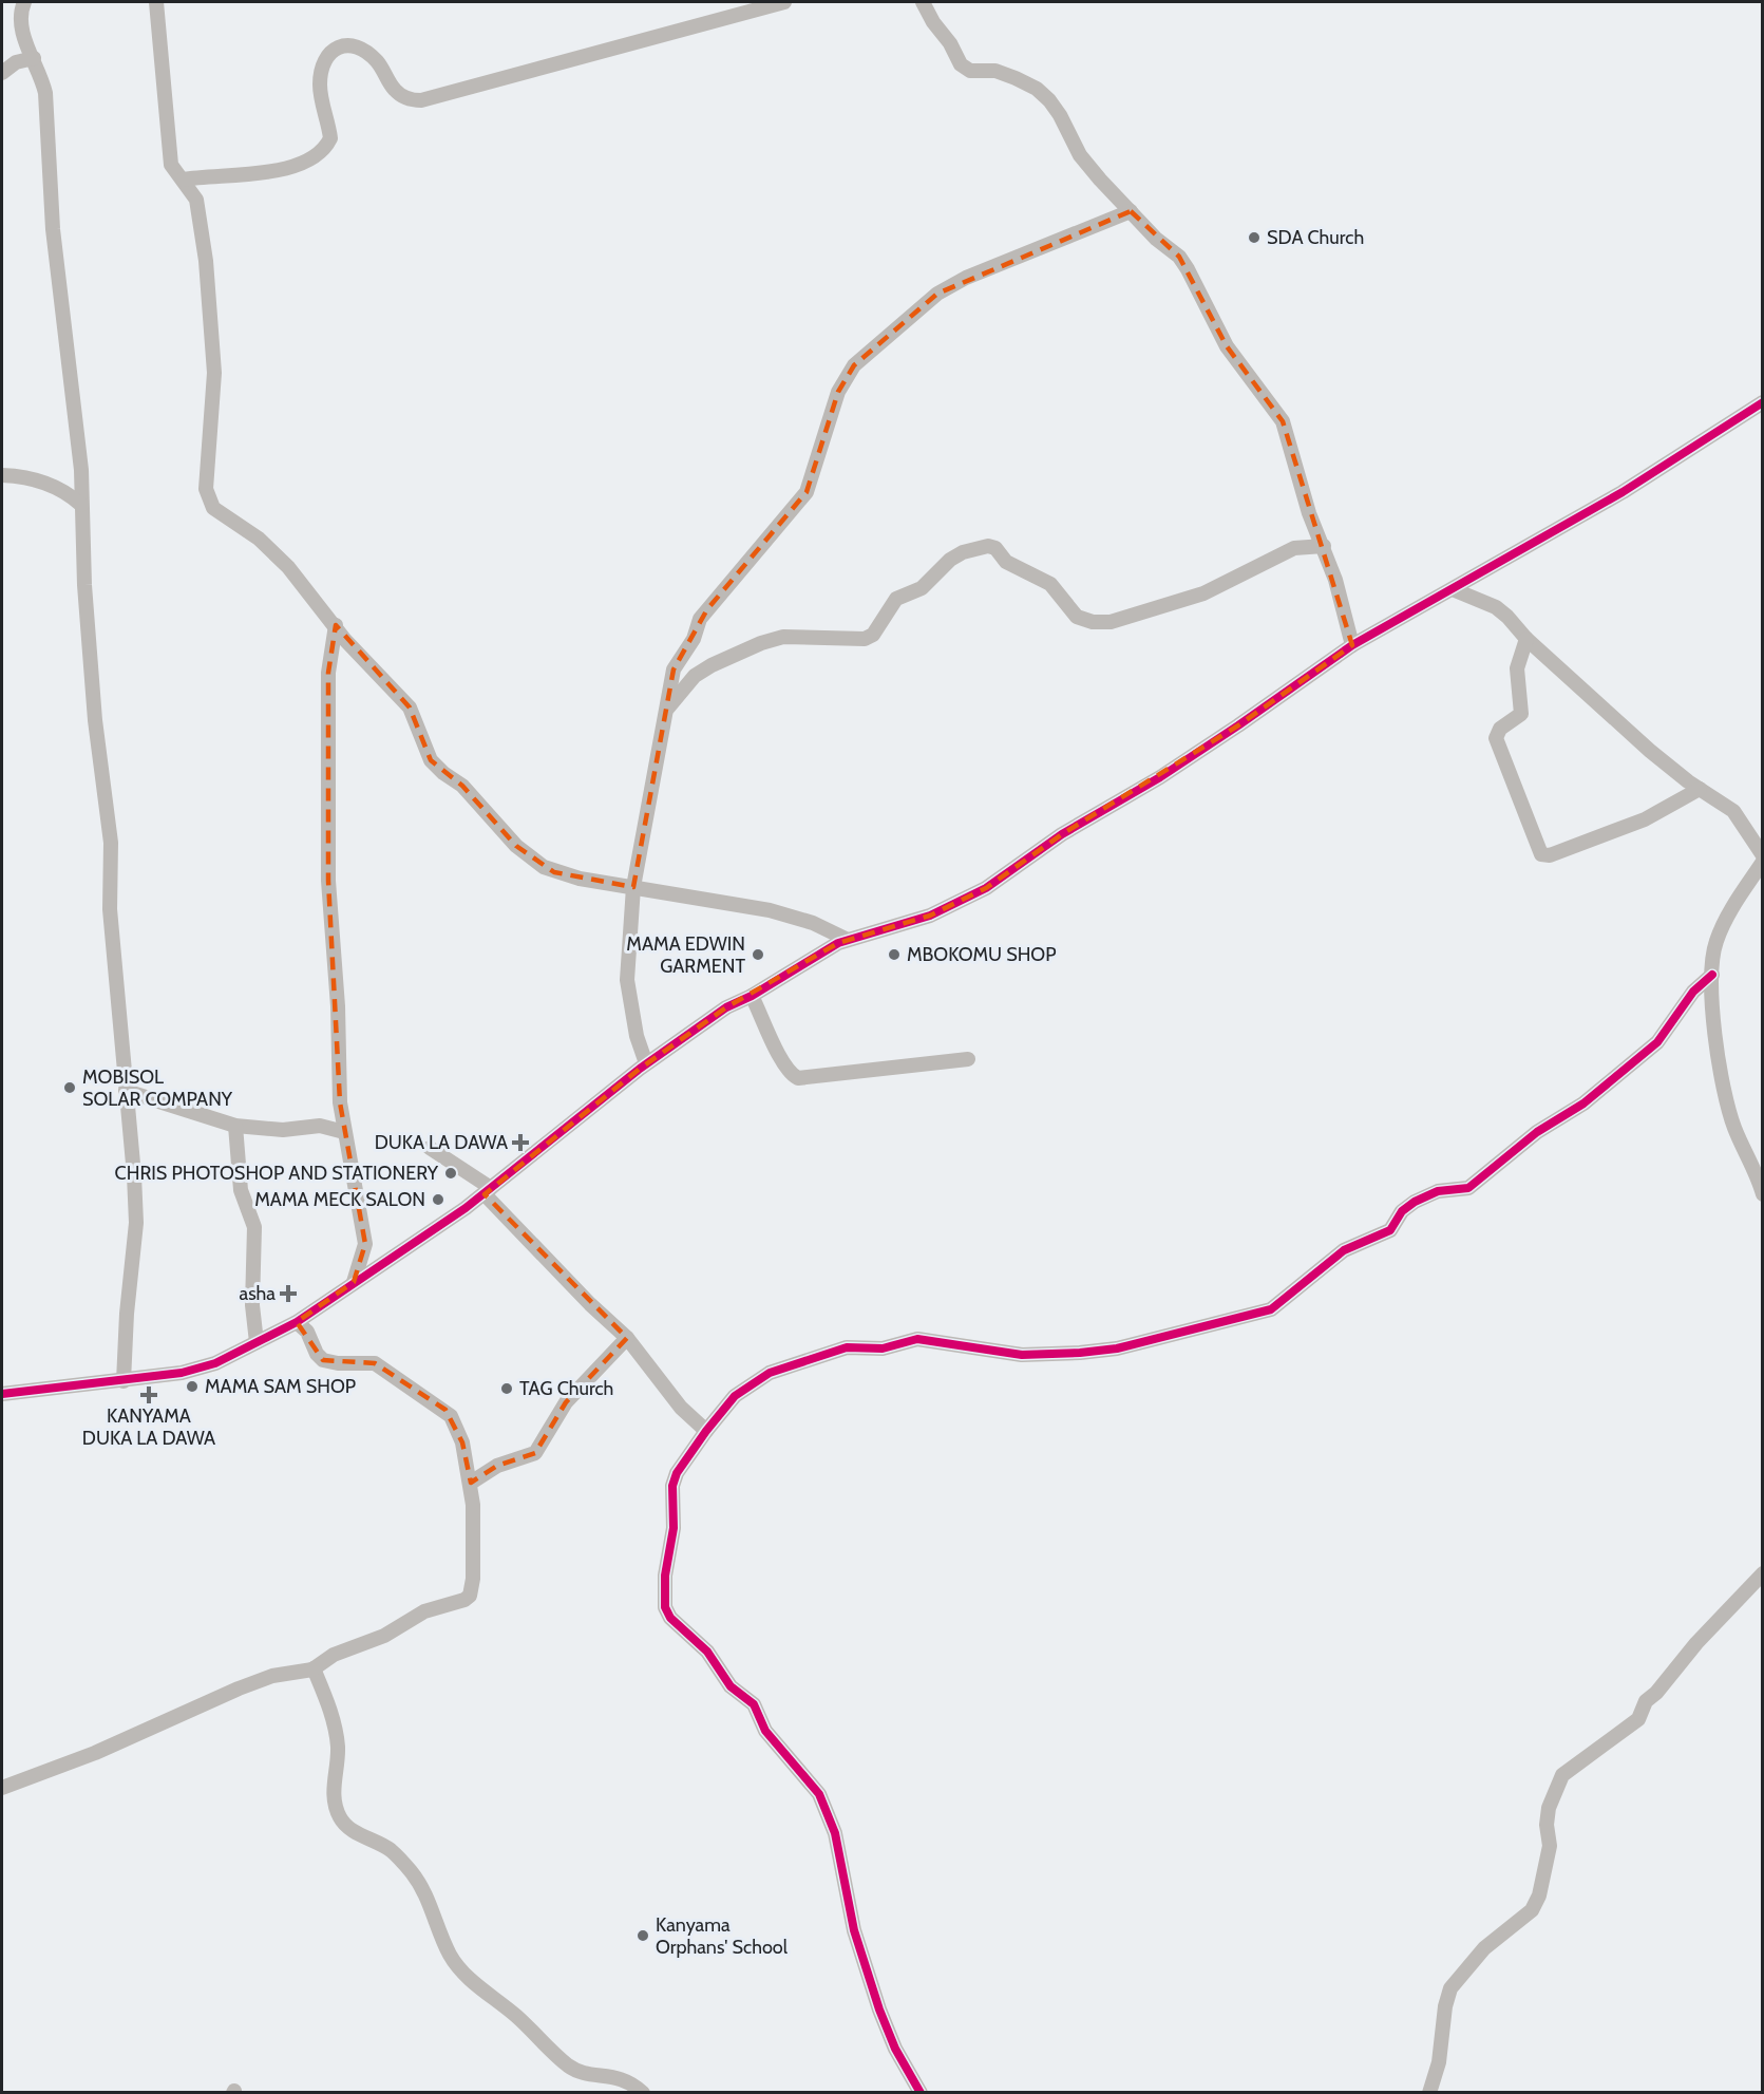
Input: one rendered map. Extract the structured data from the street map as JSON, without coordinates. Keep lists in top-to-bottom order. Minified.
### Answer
{"places":{"other":["SDA Church","MAMA EDWIN GARMENT","MBOKOMU SHOP","MOBISOL SOLAR COMPANY","CHRIS PHOTOSHOP AND STATIONERY","MAMA MECK SALON","MAMA SAM SHOP","TAG Church","Kanyama Orphans' School"],"health":["DUKA LA DAWA","asha","KANYAMA DUKA LA DAWA"]}}
